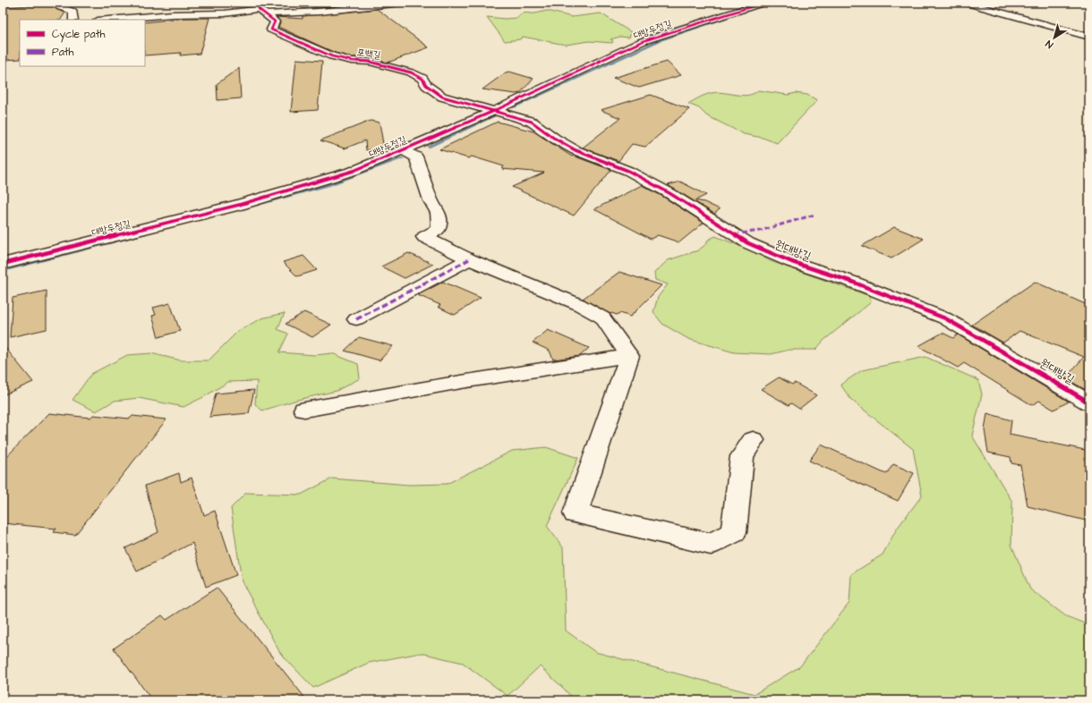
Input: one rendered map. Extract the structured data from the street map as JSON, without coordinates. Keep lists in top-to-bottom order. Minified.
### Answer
{"streets":{"street":["대방두정길","포백길","원대방길"]},"crossings":[["대방두정길","포백길"],["대방두정길","원대방길"],["포백길","원대방길"]],"legend":["Cycle path","Path"],"north":"bottom left"}
